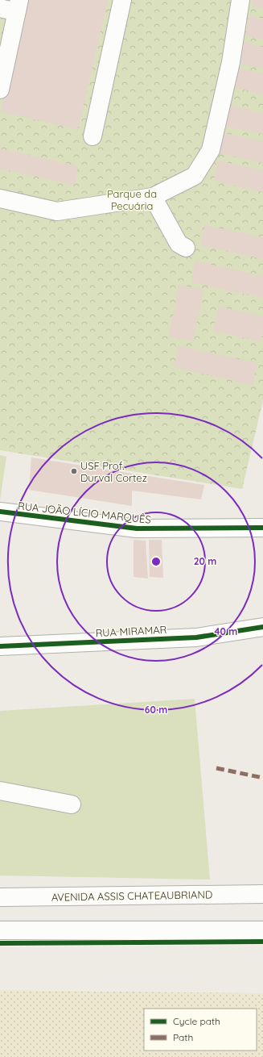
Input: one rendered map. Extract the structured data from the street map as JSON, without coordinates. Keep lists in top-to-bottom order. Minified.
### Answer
{"streets":{"main road":["RUA JOÃO LÍCIO MARQUÊS","RUA MIRAMAR","AVENIDA ASSIS CHATEAUBRIAND"]},"parks":["Parque da Pecuária"],"places":["USF Prof. Durval Cortez"],"legend":["Cycle path","Path"],"rings":["20 m","40 m","60 m"]}
